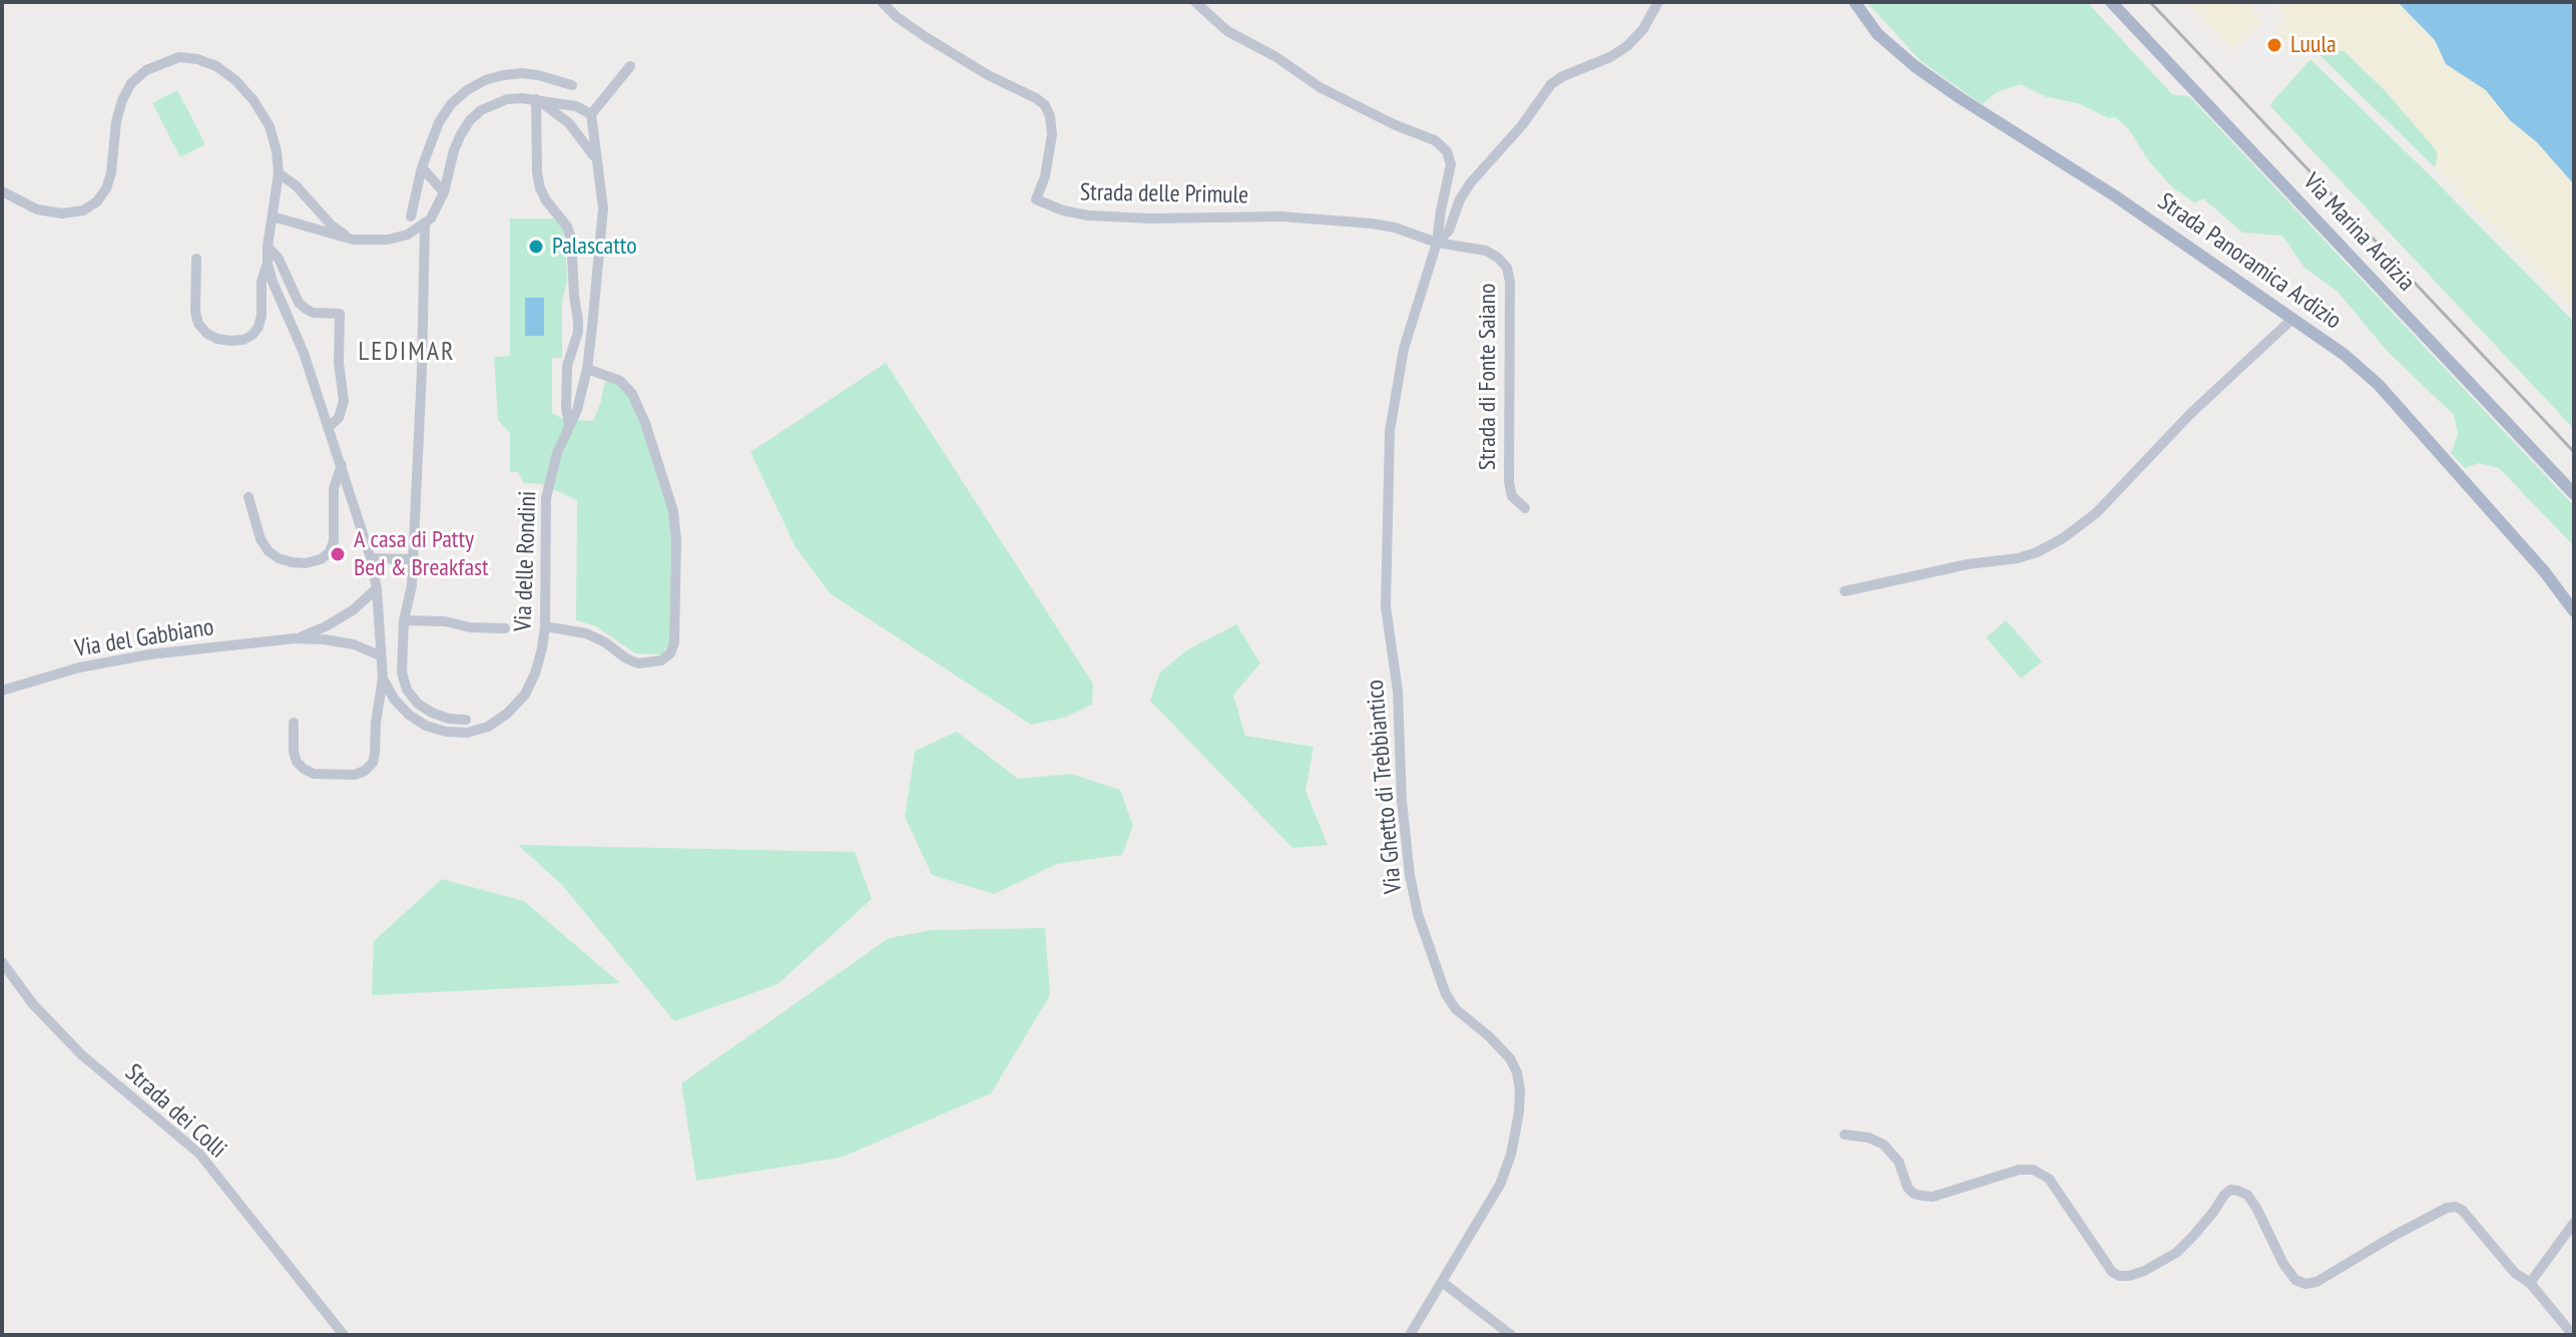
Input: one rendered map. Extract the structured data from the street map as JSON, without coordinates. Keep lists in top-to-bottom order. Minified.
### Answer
{"streets":{"main road":["Via Marina Ardizia","Strada Panoramica Ardizio"],"street":["Strada delle Primule","Strada di Fonte Saiano","Via delle Rondini","Via del Gabbiano","Via Ghetto di Trebbiantico","Strada dei Colli"]},"crossings":[["Strada delle Primule","Strada di Fonte Saiano"],["Strada delle Primule","Via Ghetto di Trebbiantico"],["Strada di Fonte Saiano","Via Ghetto di Trebbiantico"],["Via delle Rondini","Via del Gabbiano"]],"districts":["LEDIMAR"],"places":["Luula","Palascatto","A casa di Patty Bed & Breakfast"]}
